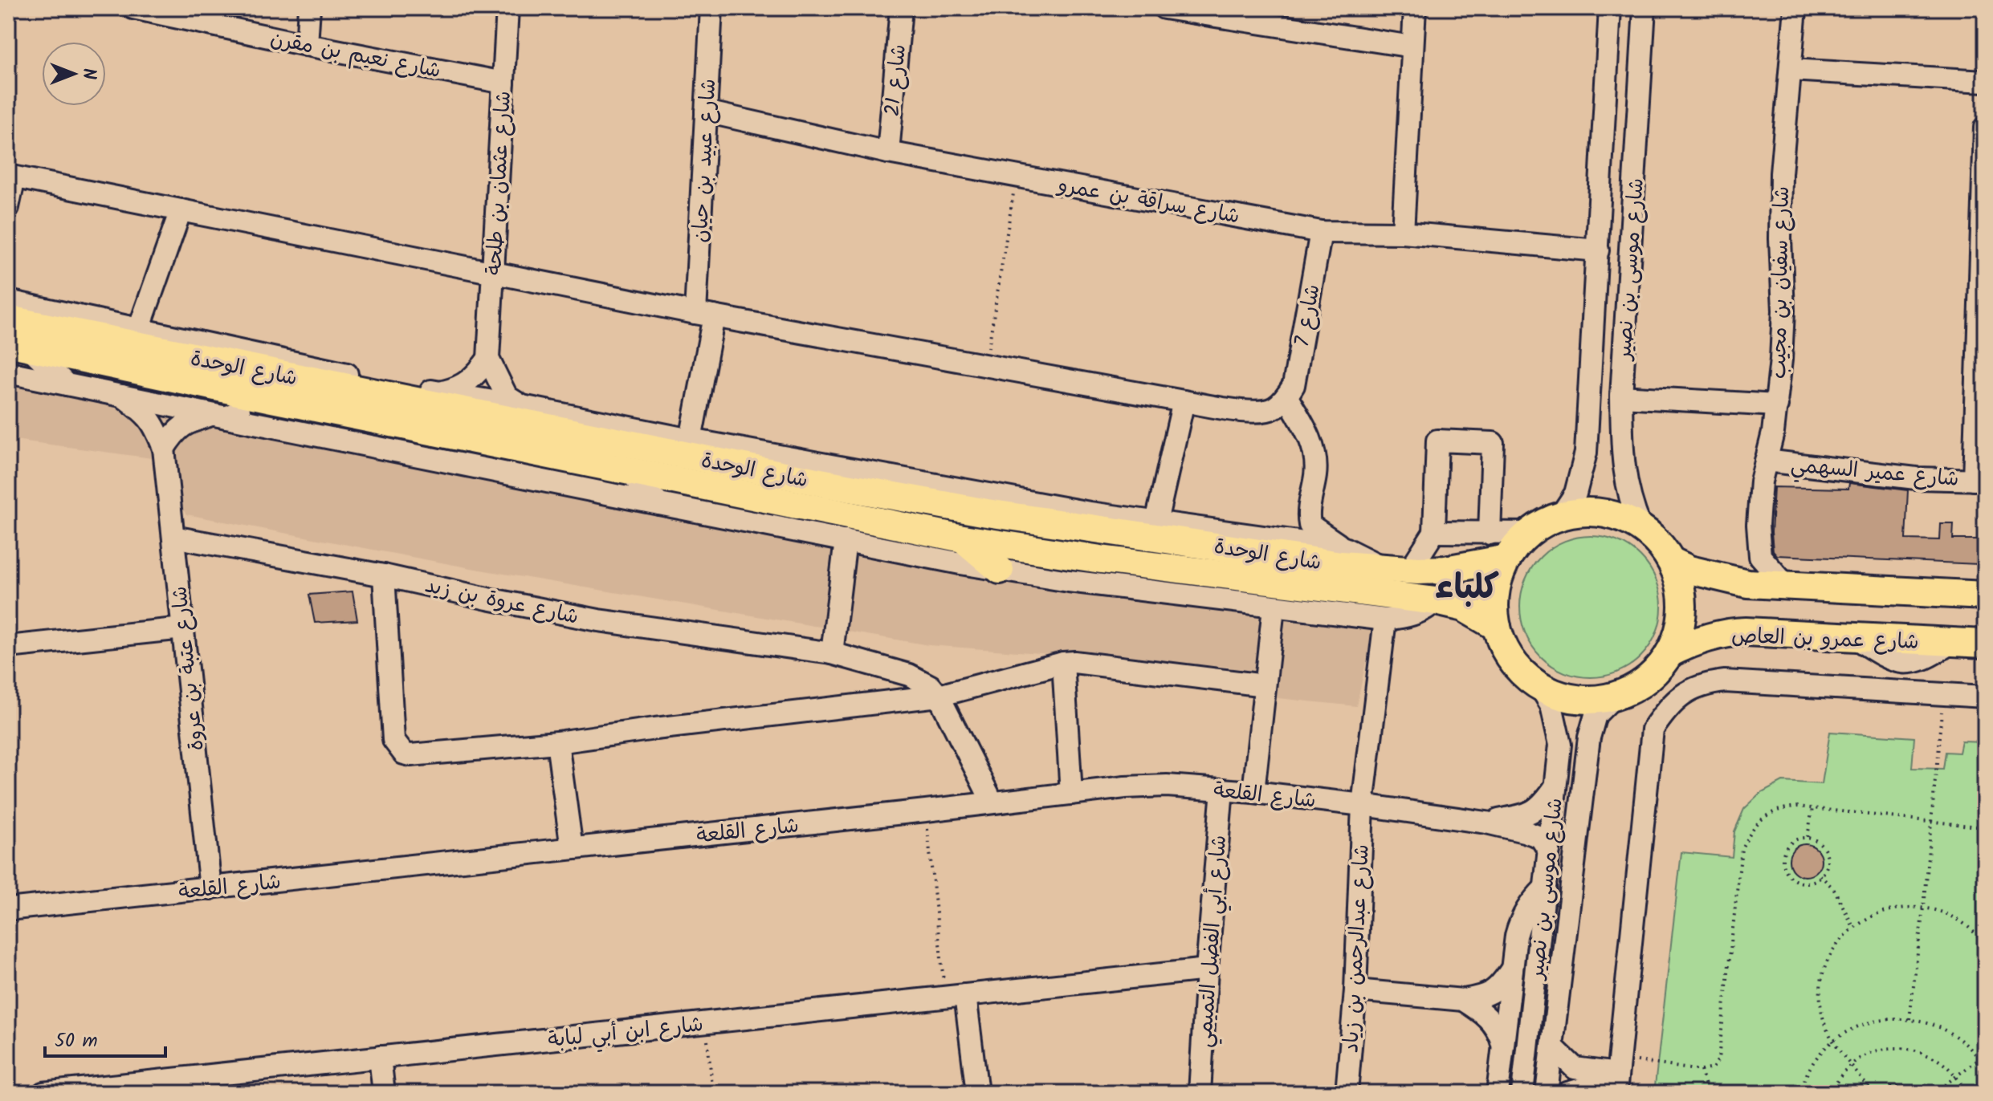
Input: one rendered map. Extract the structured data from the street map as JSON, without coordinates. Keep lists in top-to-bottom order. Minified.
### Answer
{"streets":{"main road":["شارع الوحدة","شارع عمرو بن العاص"],"street":["شارع نعيم بن مقرن","شارع 21","شارع عبيد بن حيان","شارع عثمان بن طلحة","شارع سراقة بن عمرو","شارع موسى بن نصير","شارع سفيان بن مجيب","شارع 7","شارع عمير السهمي","شارع عروة بن زيد","شارع عتبة بن عروة","شارع القلعة","شارع أبي الفضل التميمي","شارع عبدالرحمن بن زياد","شارع ابن أبي لبابة"]},"crossings":[["شارع نعيم بن مقرن","شارع عثمان بن طلحة"],["شارع 21","شارع سراقة بن عمرو"],["شارع عبيد بن حيان","شارع سراقة بن عمرو"],["شارع سراقة بن عمرو","شارع موسى بن نصير"],["شارع سراقة بن عمرو","شارع 7"],["شارع موسى بن نصير","شارع الوحدة"],["شارع موسى بن نصير","شارع عمرو بن العاص"],["شارع موسى بن نصير","شارع القلعة"],["شارع سفيان بن مجيب","شارع عمير السهمي"],["شارع الوحدة","شارع عمرو بن العاص"],["شارع عروة بن زيد","شارع عتبة بن عروة"],["شارع عتبة بن عروة","شارع القلعة"],["شارع القلعة","شارع أبي الفضل التميمي"],["شارع القلعة","شارع عبدالرحمن بن زياد"],["شارع أبي الفضل التميمي","شارع ابن أبي لبابة"]],"districts":["كلباء"],"scale_bar":"50 m","north":"right"}
